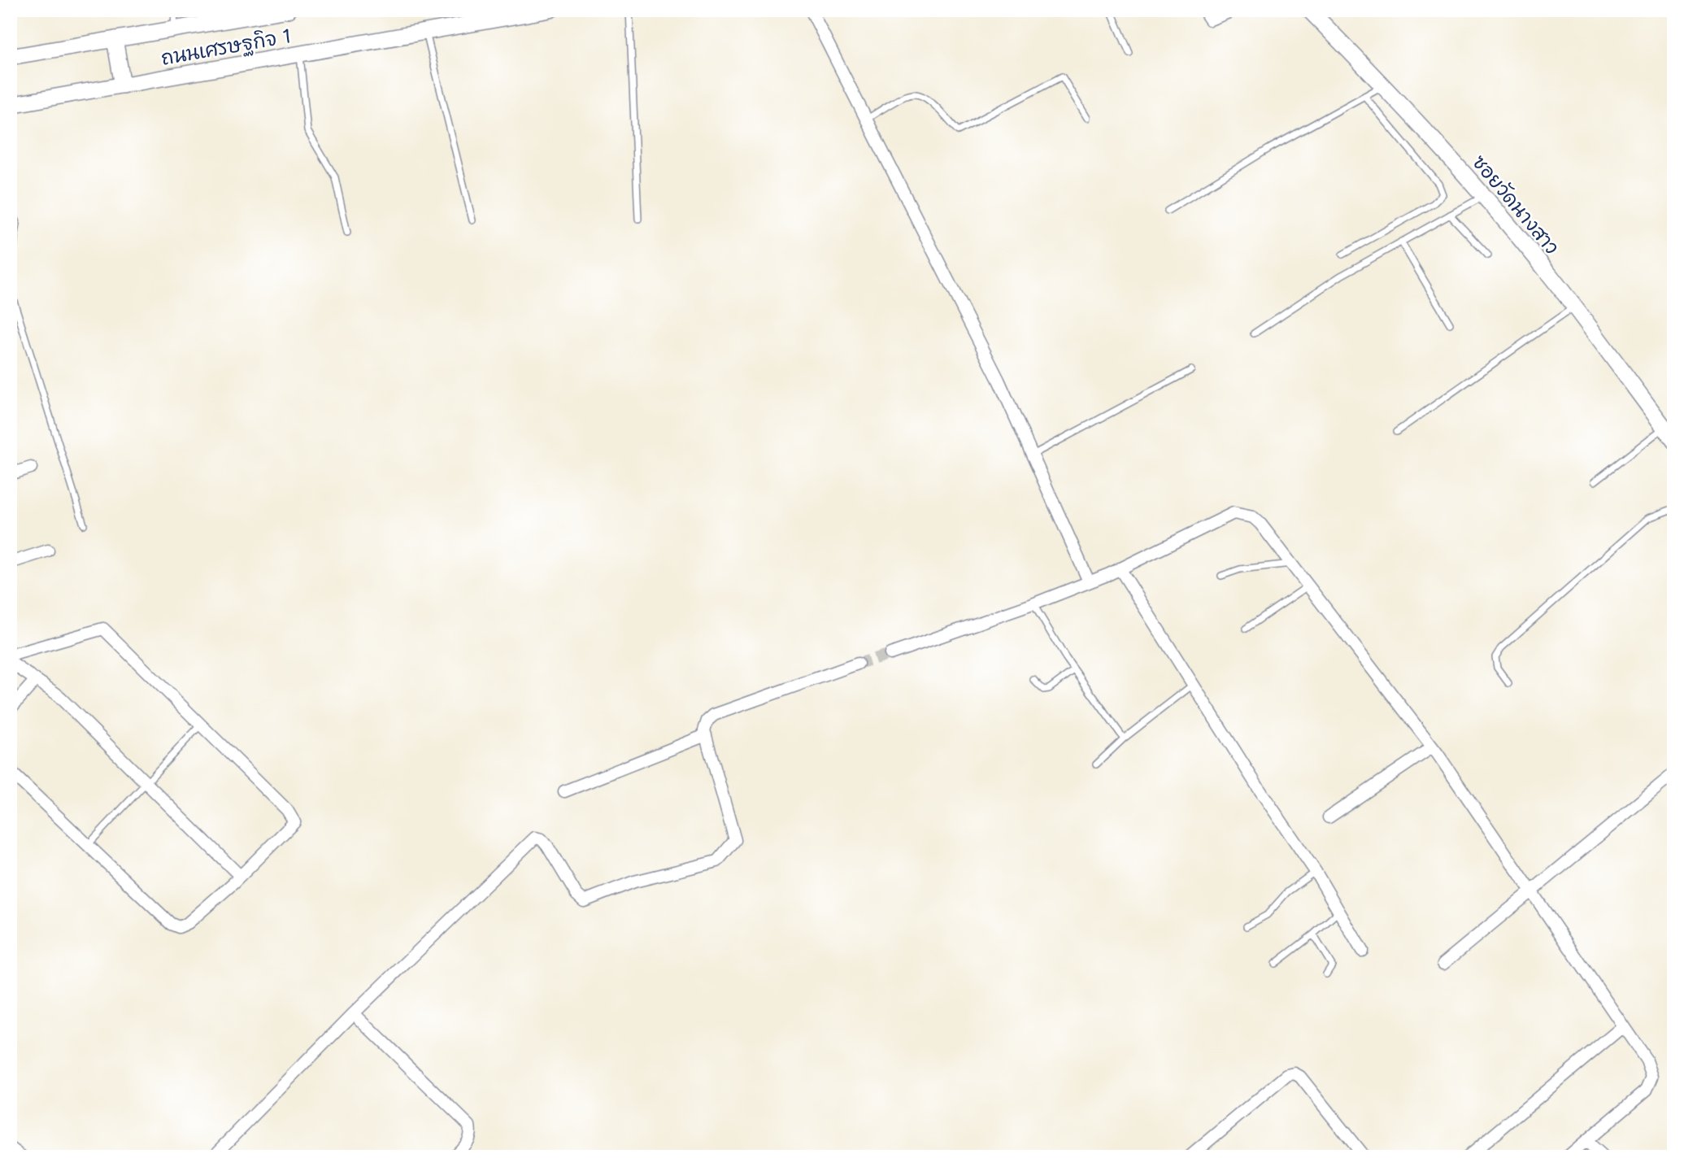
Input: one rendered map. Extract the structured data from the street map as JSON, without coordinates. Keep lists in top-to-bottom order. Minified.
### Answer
{"streets":{"main road":["ถนนเศรษฐกิจ 1","ซอยวัดนางสาว"]}}
